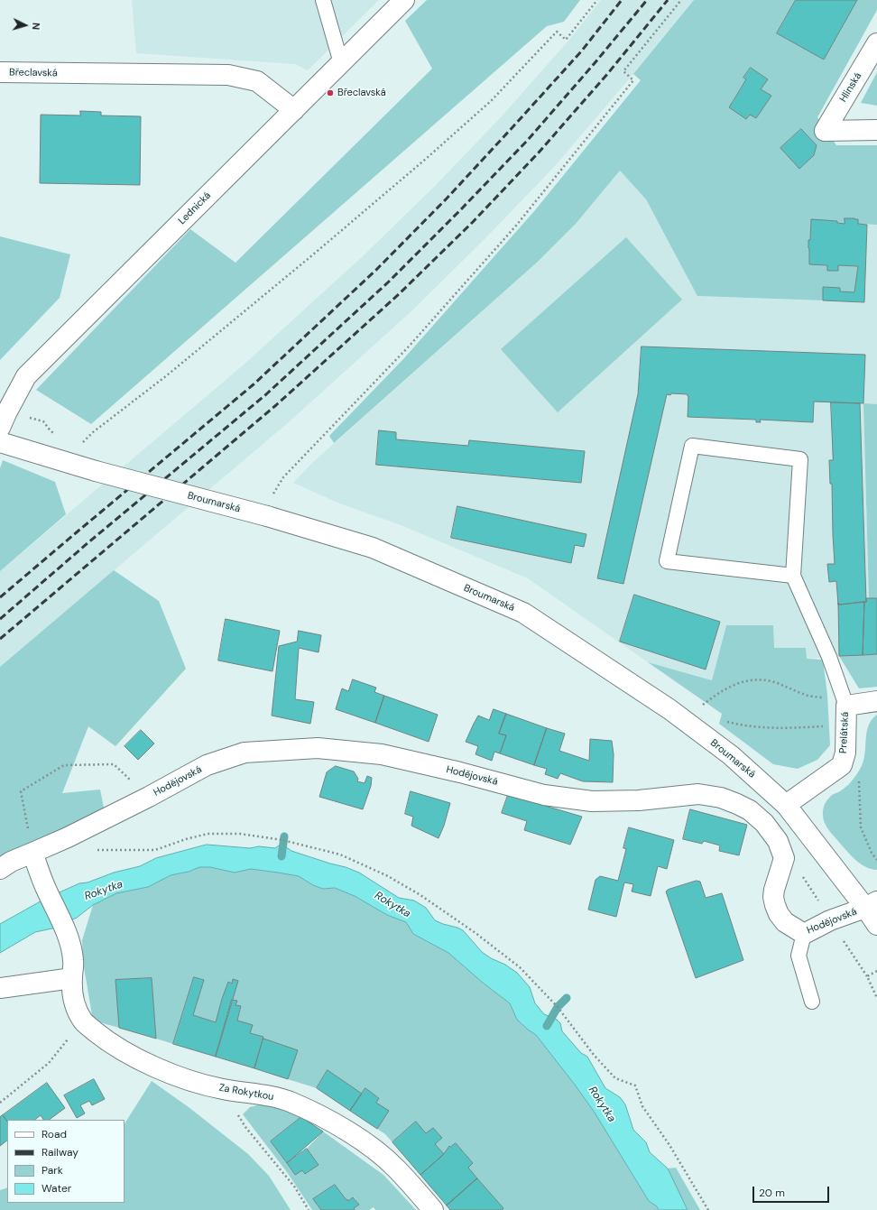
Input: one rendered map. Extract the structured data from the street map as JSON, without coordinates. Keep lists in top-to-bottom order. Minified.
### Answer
{"streets":{"street":["Břeclavská","Hlinská","Lednická","Broumarská","Prelátská","Hodějovská","Za Rokytkou"]},"crossings":[["Břeclavská","Lednická"],["Broumarská","Prelátská"],["Broumarská","Hodějovská"],["Hodějovská","Za Rokytkou"]],"water":["Rokytka"],"places":["Břeclavská"],"legend":["Road","Railway","Park","Water"],"scale_bar":"20 m","north":"right"}
